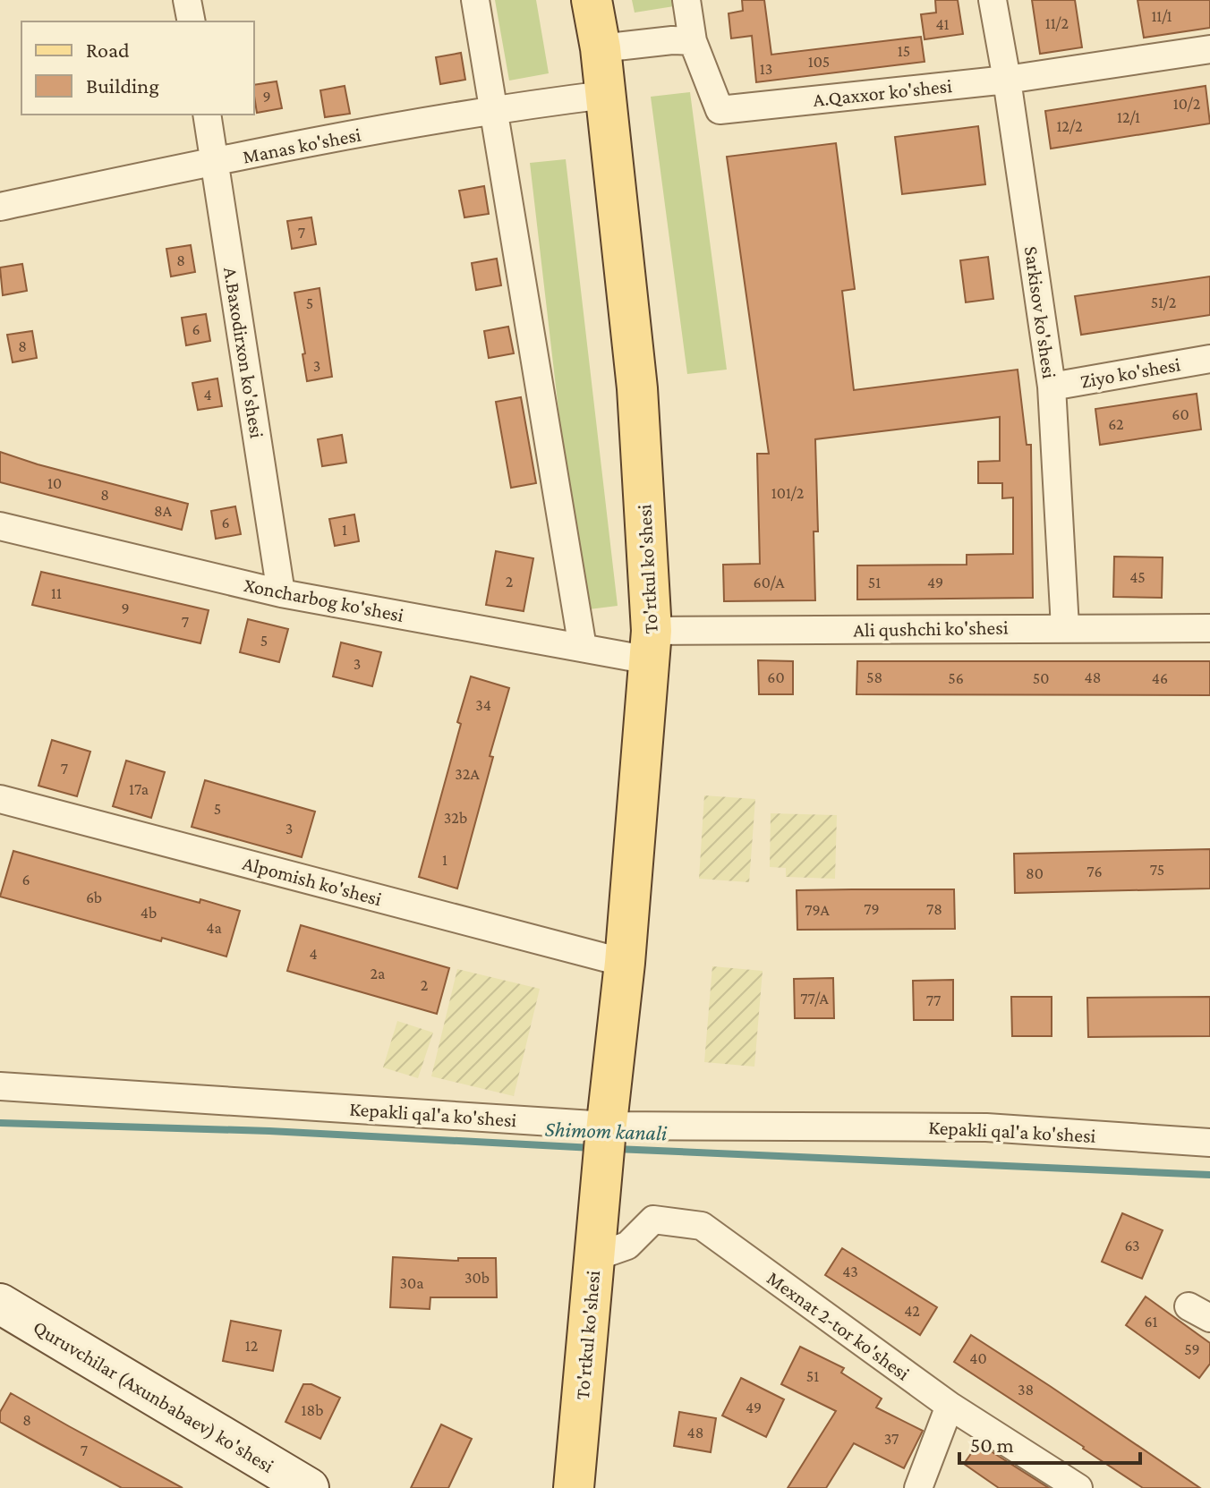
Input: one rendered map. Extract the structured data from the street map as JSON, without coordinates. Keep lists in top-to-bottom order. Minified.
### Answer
{"streets":{"main road":["To'rtkul ko'shesi","Quruvchilar (Axunbabaev) ko'shesi"],"street":["A.Qaxxor ko'shesi","Manas ko'shesi","Sarkisov ko'shesi","A.Baxodirxon ko'shesi","Ziyo ko'shesi","Xoncharbog ko'shesi","Ali qushchi ko'shesi","Alpomish ko'shesi","Kepakli qal'a ko'shesi","Mexnat 2-tor ko'shesi"]},"crossings":[["A.Qaxxor ko'shesi","Sarkisov ko'shesi"],["Manas ko'shesi","A.Baxodirxon ko'shesi"],["Manas ko'shesi","To'rtkul ko'shesi"],["Sarkisov ko'shesi","Ziyo ko'shesi"],["Sarkisov ko'shesi","Ali qushchi ko'shesi"],["A.Baxodirxon ko'shesi","Xoncharbog ko'shesi"],["To'rtkul ko'shesi","Xoncharbog ko'shesi"],["To'rtkul ko'shesi","Ali qushchi ko'shesi"],["To'rtkul ko'shesi","Alpomish ko'shesi"],["To'rtkul ko'shesi","Kepakli qal'a ko'shesi"],["To'rtkul ko'shesi","Mexnat 2-tor ko'shesi"],["Xoncharbog ko'shesi","Ali qushchi ko'shesi"]],"water":["Shimom kanali"],"house_numbers":["11/1","11/2","41","15","105","13","9","10/2","12/1","12/2","7","8","51/2","5","6","8","3","4","60","62","10","101/2","8","8A","6","1","45","2","60/A","51","49","11","9","7","5","3","60","58","48","56","50","46","34","7","32A","17a","5","32b","3","1","75","76","80","6","6b","79","78","79A","4b","4a","4","2a","2","77/A","77","63","43","30b","30a","42","61","12","59","40","51","38","49","18b","8","48","37","7"],"legend":["Road","Building"],"scale_bar":"50 m"}
